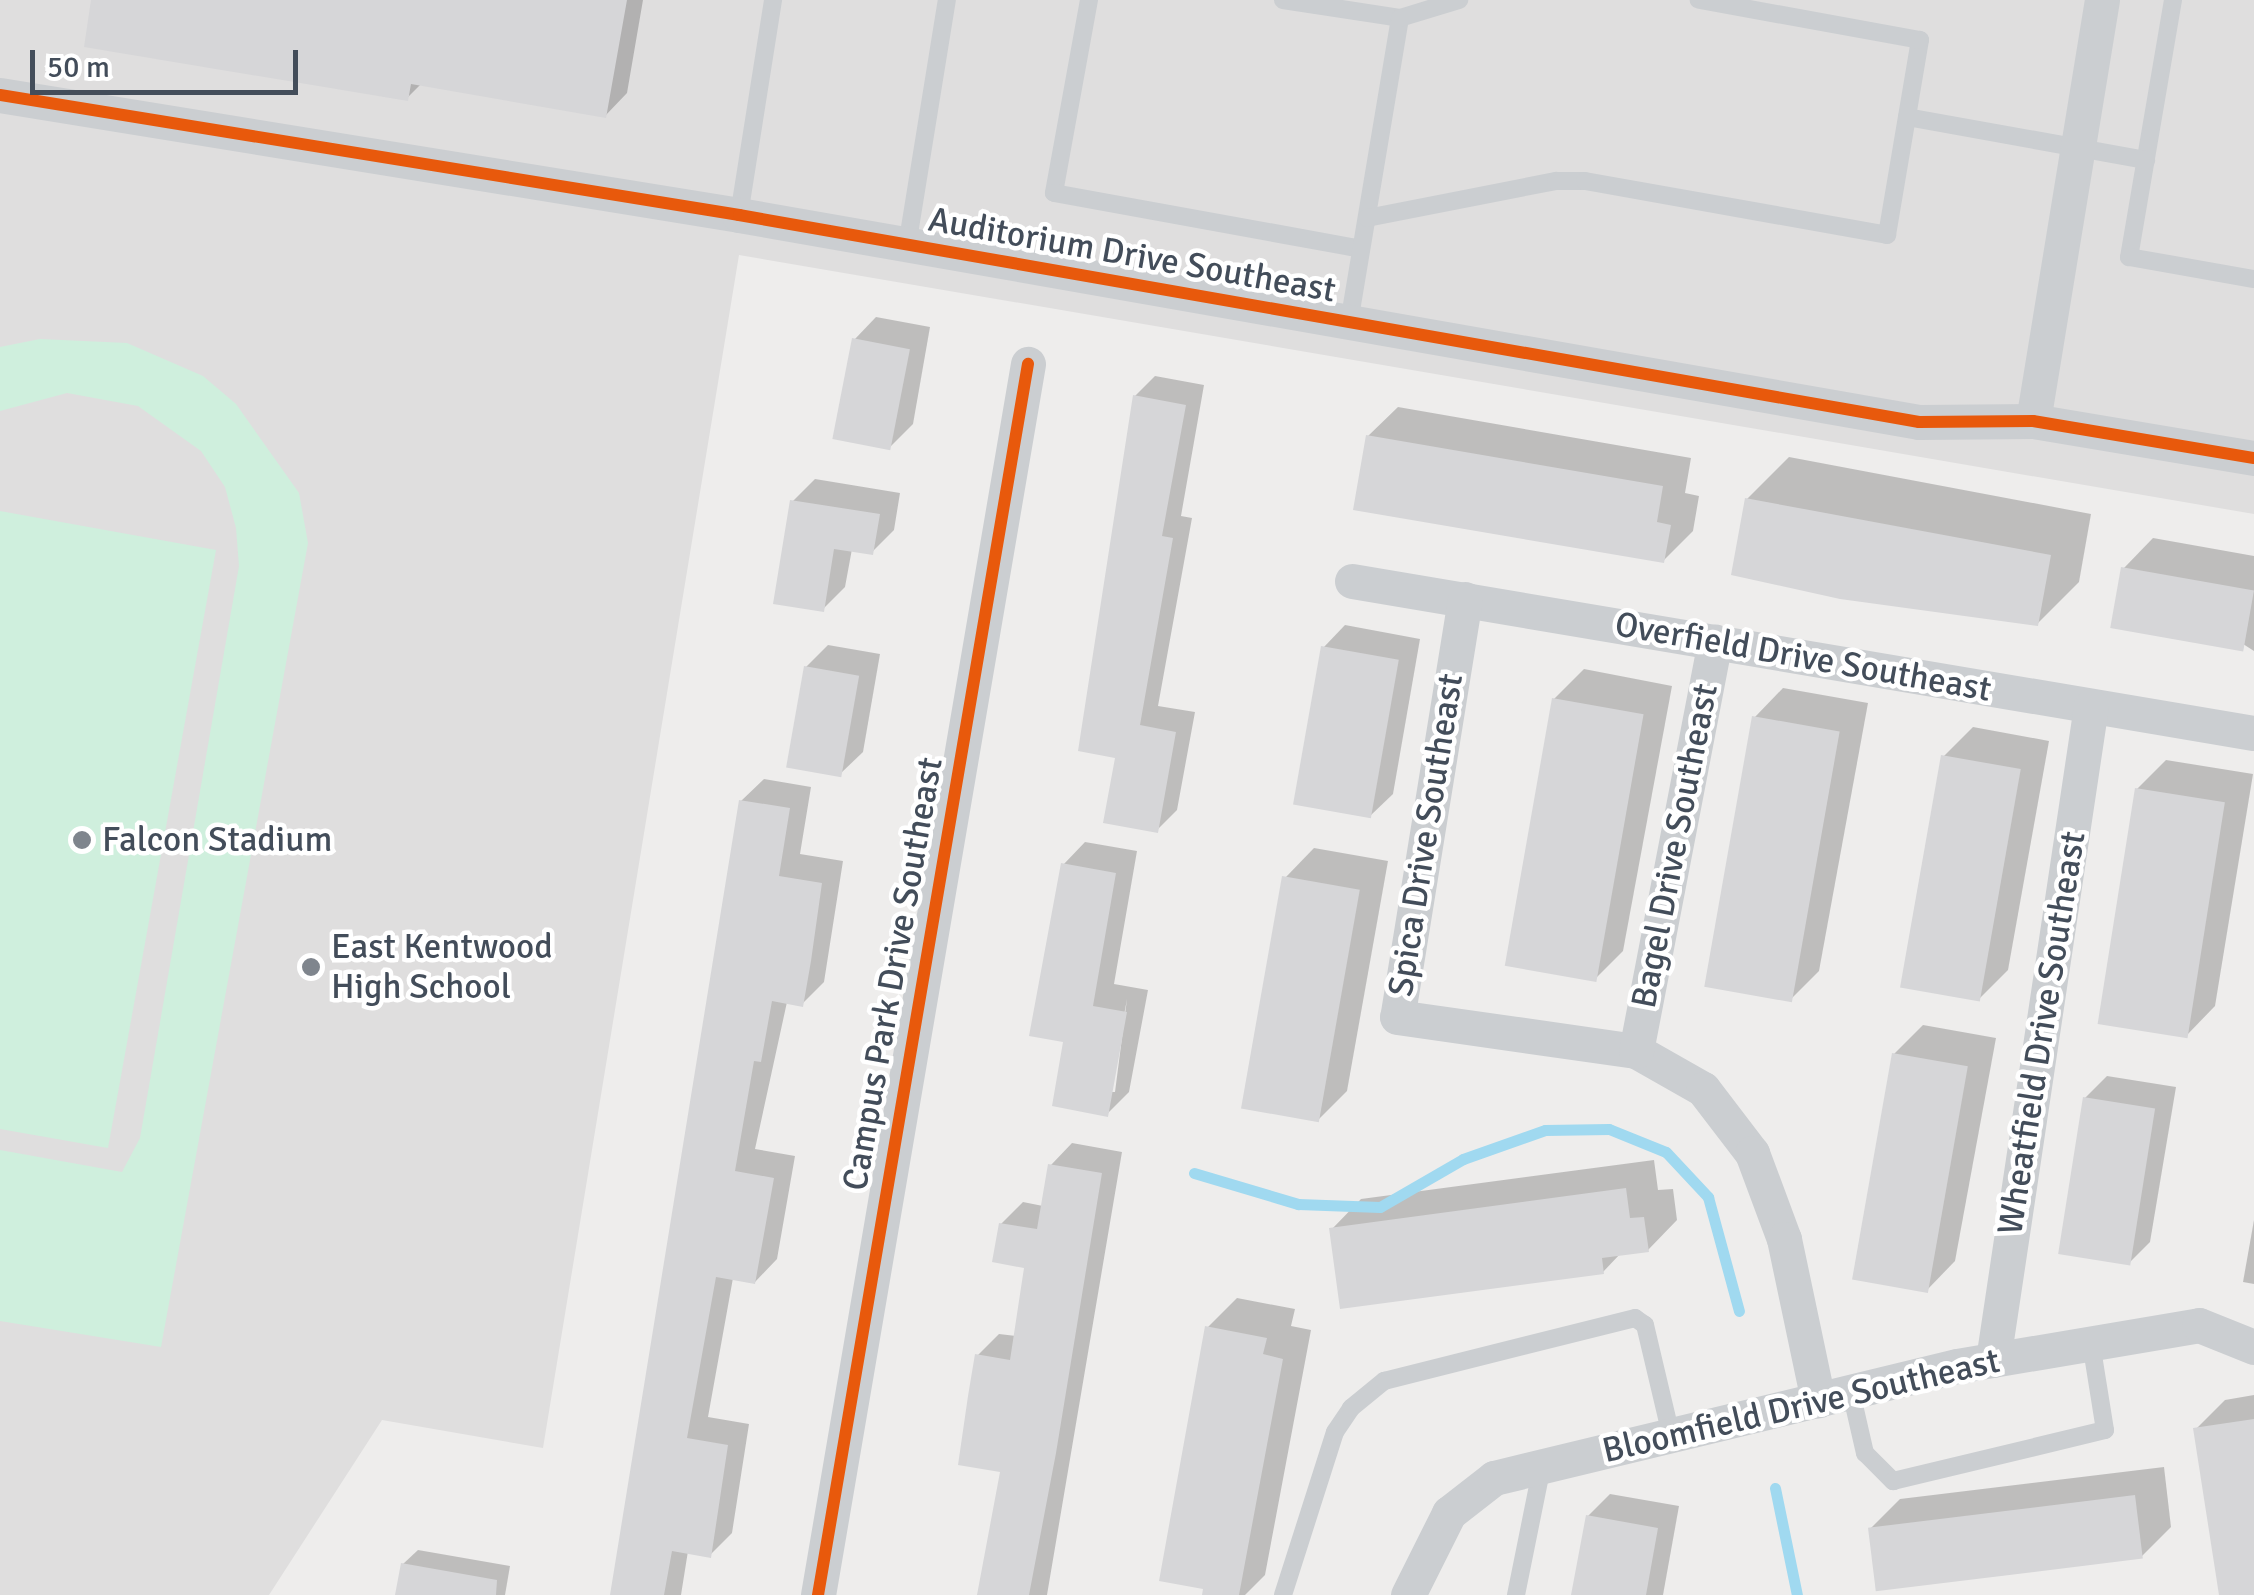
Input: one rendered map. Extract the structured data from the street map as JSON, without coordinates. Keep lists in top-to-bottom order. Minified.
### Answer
{"streets":{"street":["Auditorium Drive Southeast","Overfield Drive Southeast","Spica Drive Southeast","Bagel Drive Southeast","Campus Park Drive Southeast","Wheatfield Drive Southeast","Bloomfield Drive Southeast"]},"crossings":[["Overfield Drive Southeast","Spica Drive Southeast"],["Overfield Drive Southeast","Bagel Drive Southeast"],["Overfield Drive Southeast","Wheatfield Drive Southeast"],["Spica Drive Southeast","Bagel Drive Southeast"],["Spica Drive Southeast","Bloomfield Drive Southeast"],["Wheatfield Drive Southeast","Bloomfield Drive Southeast"]],"places":["Falcon Stadium","East Kentwood High School"],"scale_bar":"50 m"}
